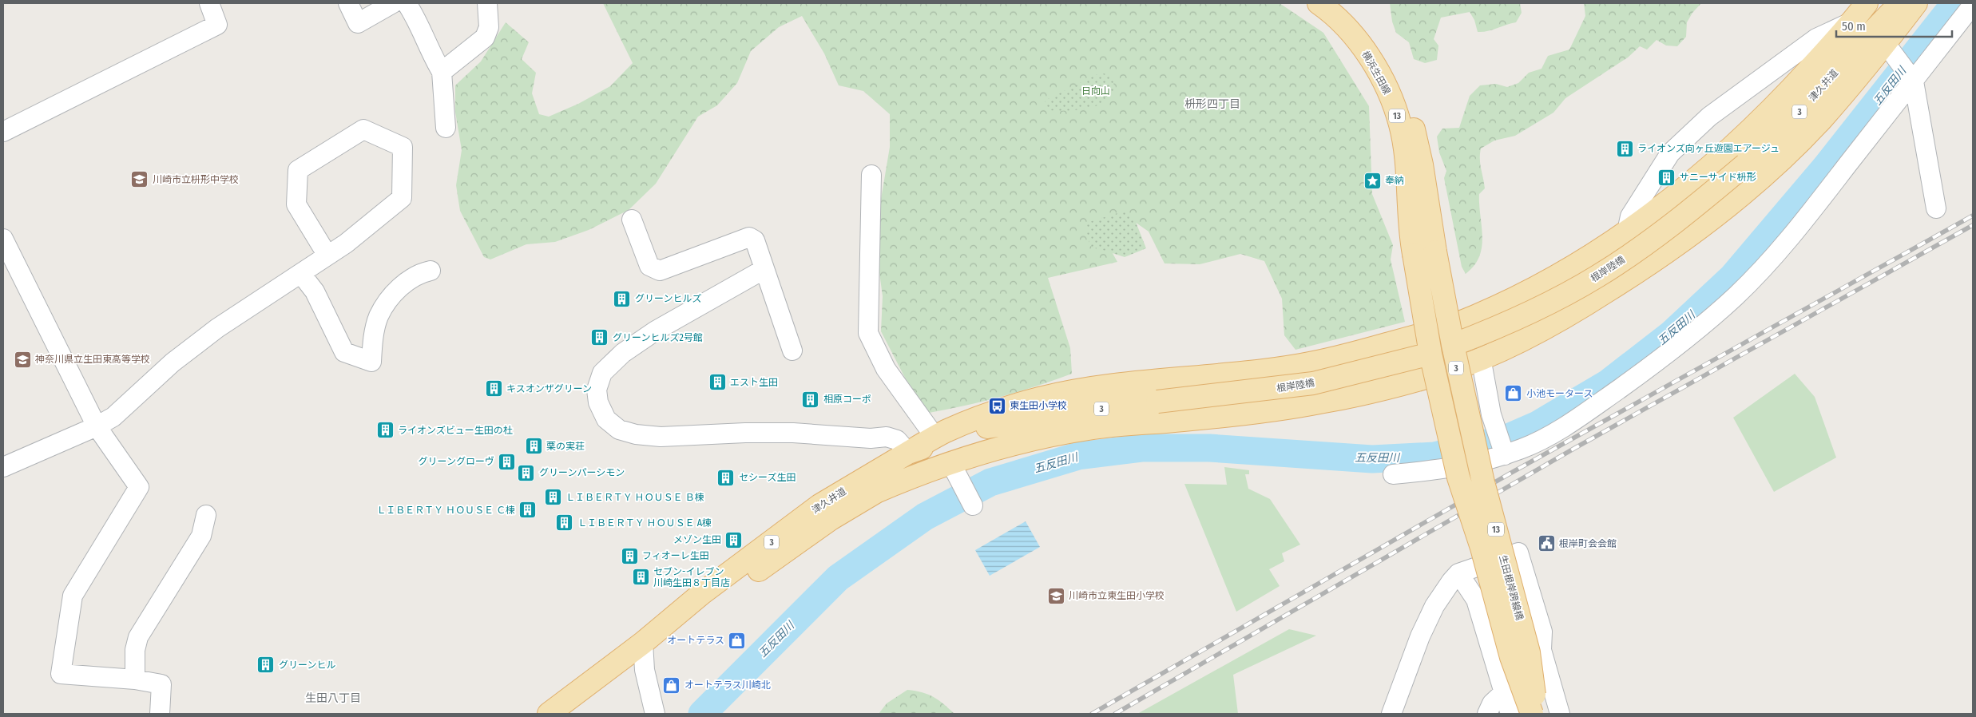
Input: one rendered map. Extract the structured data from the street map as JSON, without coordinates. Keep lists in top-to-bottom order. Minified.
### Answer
{"streets":{"main road":["横浜生田線","津久井道","3","13","根岸陸橋","生田根岸跨線橋"]},"crossings":[["横浜生田線","根岸陸橋"],["横浜生田線","生田根岸跨線橋"],["津久井道","3"],["津久井道","根岸陸橋"],["根岸陸橋","生田根岸跨線橋"]],"districts":["枡形四丁目","生田八丁目"],"water":["五反田川"],"parks":["日向山"],"places":{"building":["ライオンズ向ヶ丘遊園エアージュ","サニーサイド枡形","グリーンヒルズ","グリーンヒルズ2号館","エスト生田","キスオンザグリーン","相原コーポ","ライオンズビュー生田の杜","栗の実荘","グリーングローヴ","グリーンパーシモン","セシーズ生田","ＬＩＢＥＲＴＹ ＨＯＵＳＥ Ｂ棟","ＬＩＢＥＲＴＹ ＨＯＵＳＥ Ｃ棟","ＬＩＢＥＲＴＹ ＨＯＵＳＥ A棟","メゾン生田","フィオーレ生田","セブン-イレブン 川崎生田８丁目店","グリーンヒル"],"school or university":["川崎市立枡形中学校","神奈川県立生田東高等学校","川崎市立東生田小学校"],"place":["奉納"],"shop":["小池モータース","オートテラス","オートテラス川崎北"],"bus stop":["東生田小学校"],"public building":["根岸町会会館"]},"scale_bar":"50 m"}
